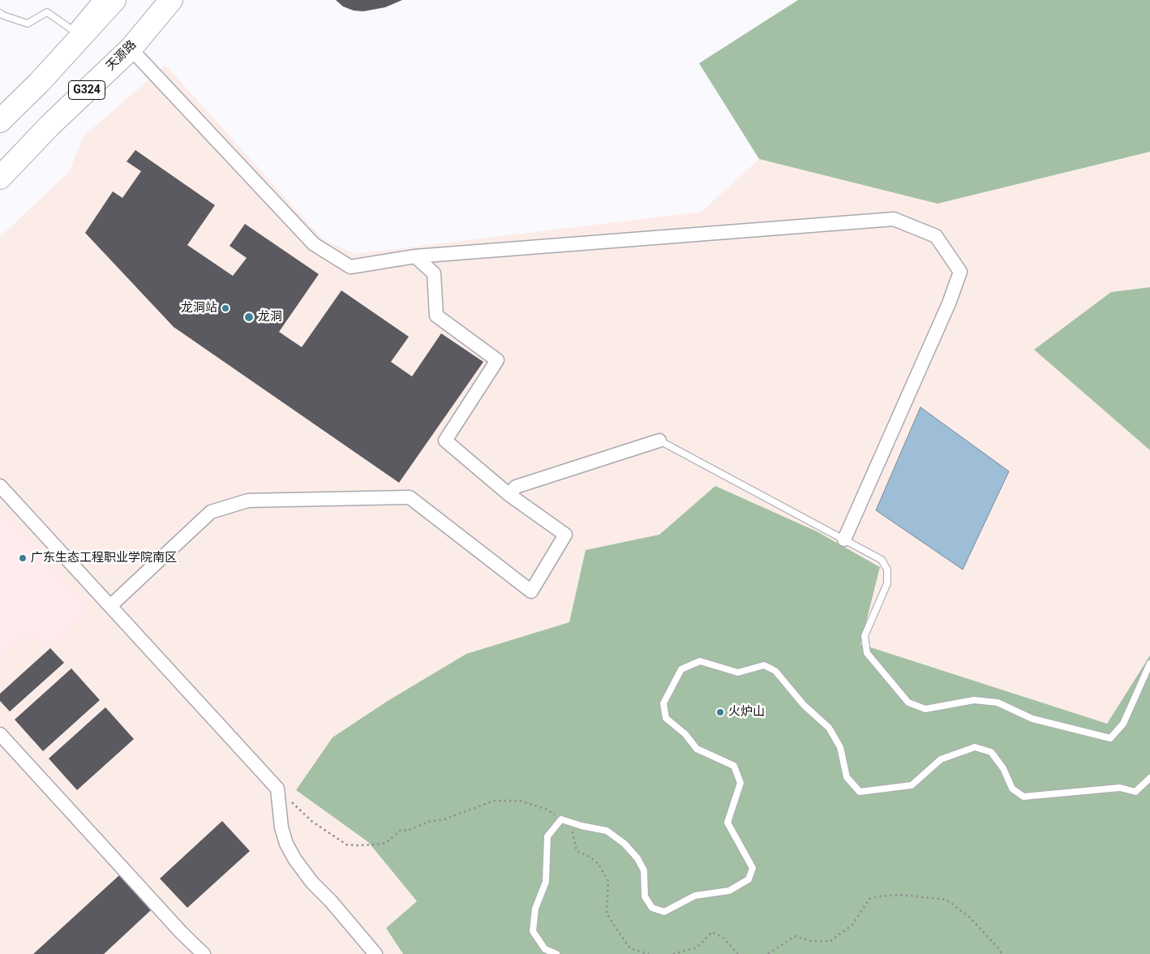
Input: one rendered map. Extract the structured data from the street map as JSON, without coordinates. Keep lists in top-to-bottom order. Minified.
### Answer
{"streets":{"highway":["天源路","G324"]},"places":["龙洞站","龙洞","广东生态工程职业学院南区","火炉山"]}
